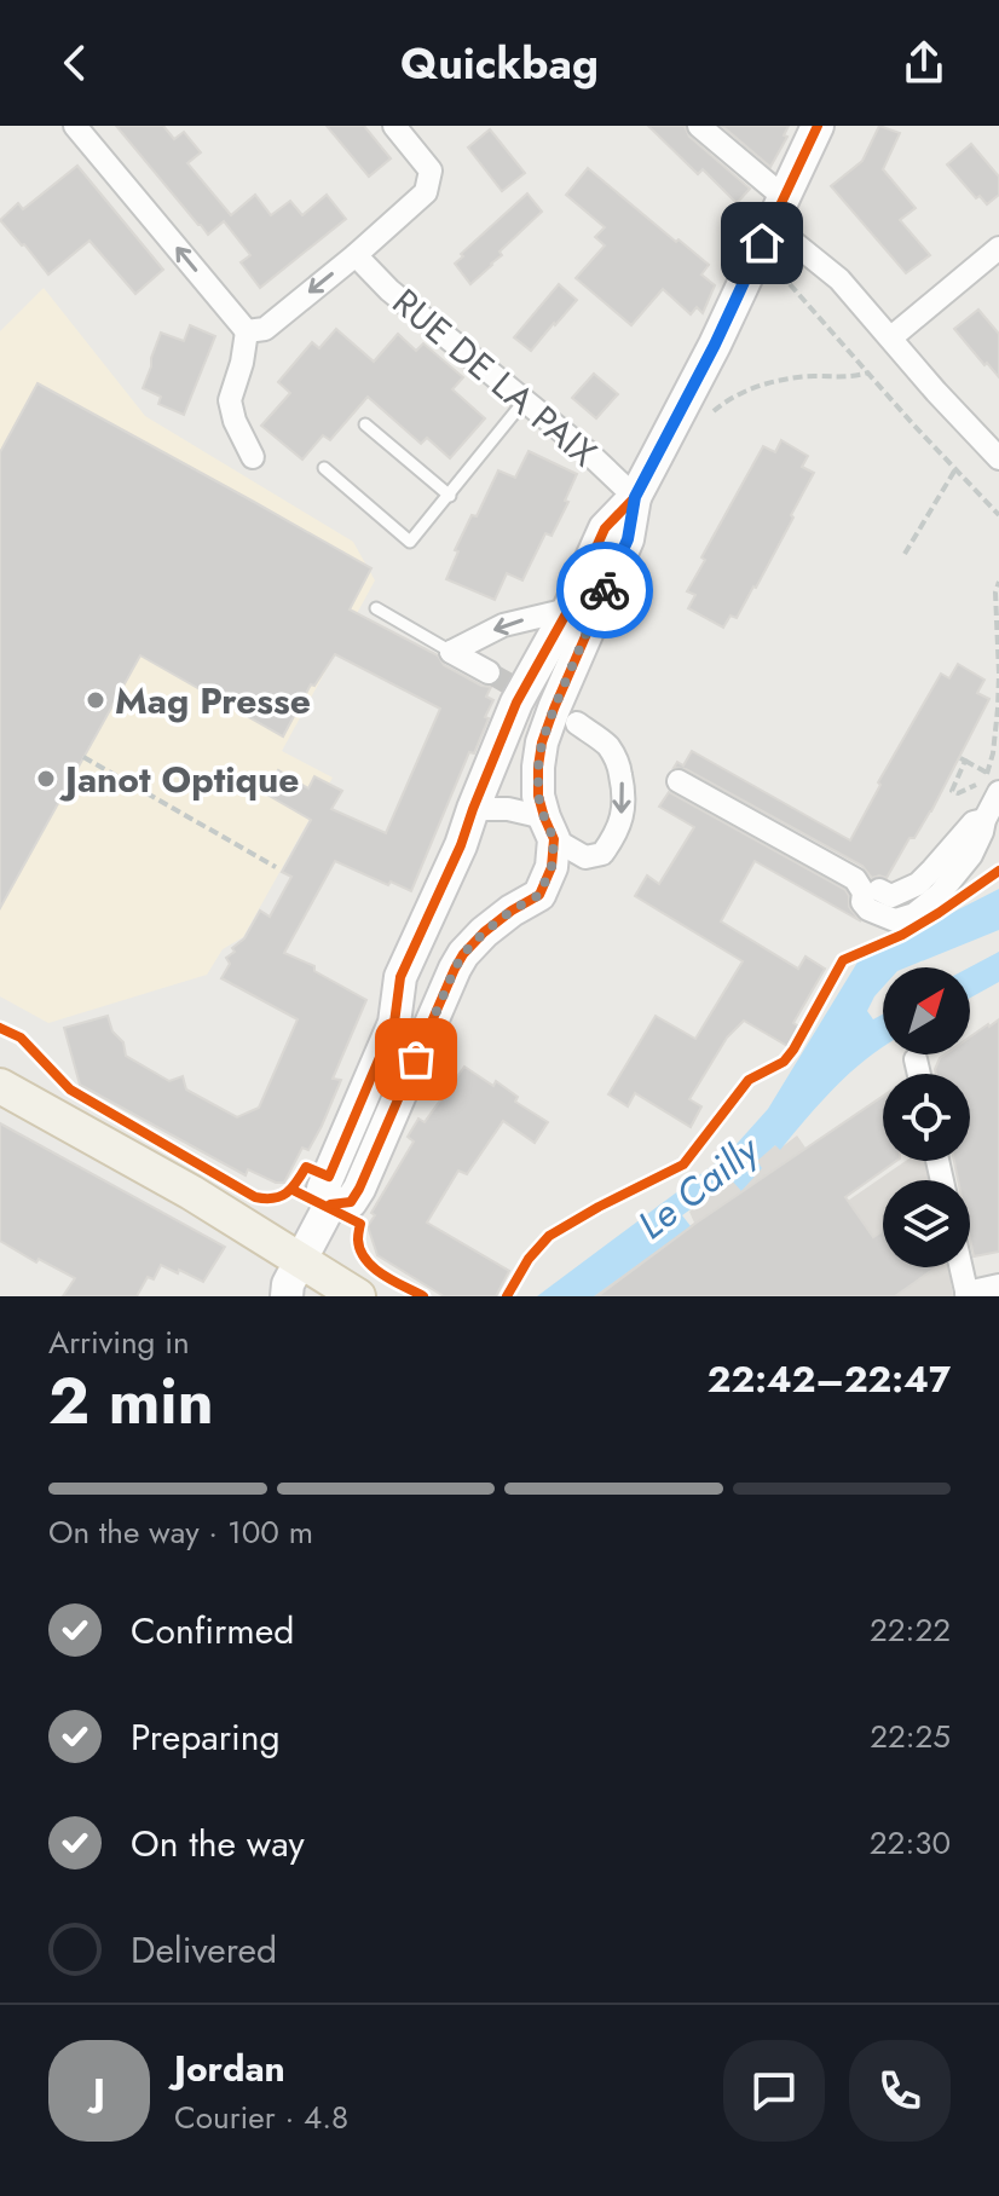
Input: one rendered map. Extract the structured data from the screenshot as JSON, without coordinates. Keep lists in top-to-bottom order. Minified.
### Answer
{"streets":{"street":["RUE DE LA PAIX"]},"water":["Le Cailly"],"places":["Mag Presse","Janot Optique"],"north":"top right","page":{"header":"Quickbag","heading":["2 min","Arriving in","22:42–22:47"],"panel":["Jordan","Courier · 4.8"],"bar":"On the way · 100 m","list":[["Confirmed","22:22"],["Preparing","22:25"],["On the way","22:30"],"Delivered"],"round":"J"}}
